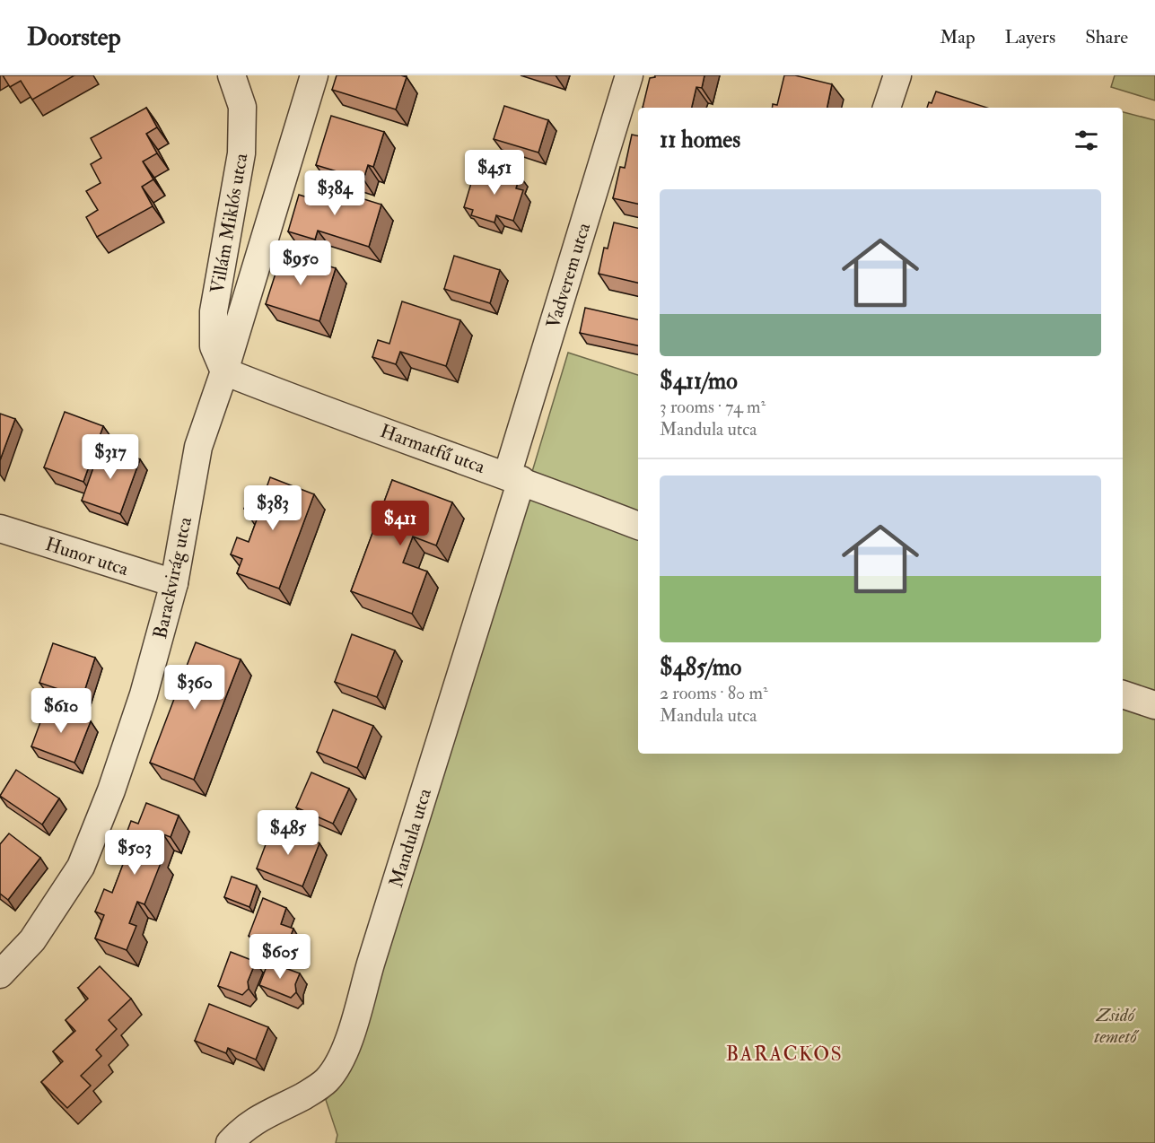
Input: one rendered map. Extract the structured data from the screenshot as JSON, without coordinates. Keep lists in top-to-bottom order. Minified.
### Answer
{"streets":{"street":["Villám Miklós utca","Vadverem utca","Harmatfű utca","Hunor utca","Barackvirág utca","Mandula utca"]},"crossings":[["Villám Miklós utca","Harmatfű utca"],["Villám Miklós utca","Barackvirág utca"],["Vadverem utca","Harmatfű utca"],["Vadverem utca","Mandula utca"],["Harmatfű utca","Barackvirág utca"],["Harmatfű utca","Mandula utca"],["Hunor utca","Barackvirág utca"]],"districts":["BARACKOS"],"parks":["Zsidó temető"],"page":{"header":"Doorstep","nav":["Map","Layers","Share"],"heading":"11 homes","price":["$451","$384","$950","$317","$383","$411","$360","$610","$485","$503","$605"],"list":[{"name":"$411/mo","note":"3 rooms · 74 m² · Mandula utca"},{"name":"$485/mo","note":"2 rooms · 80 m² · Mandula utca"}]}}
